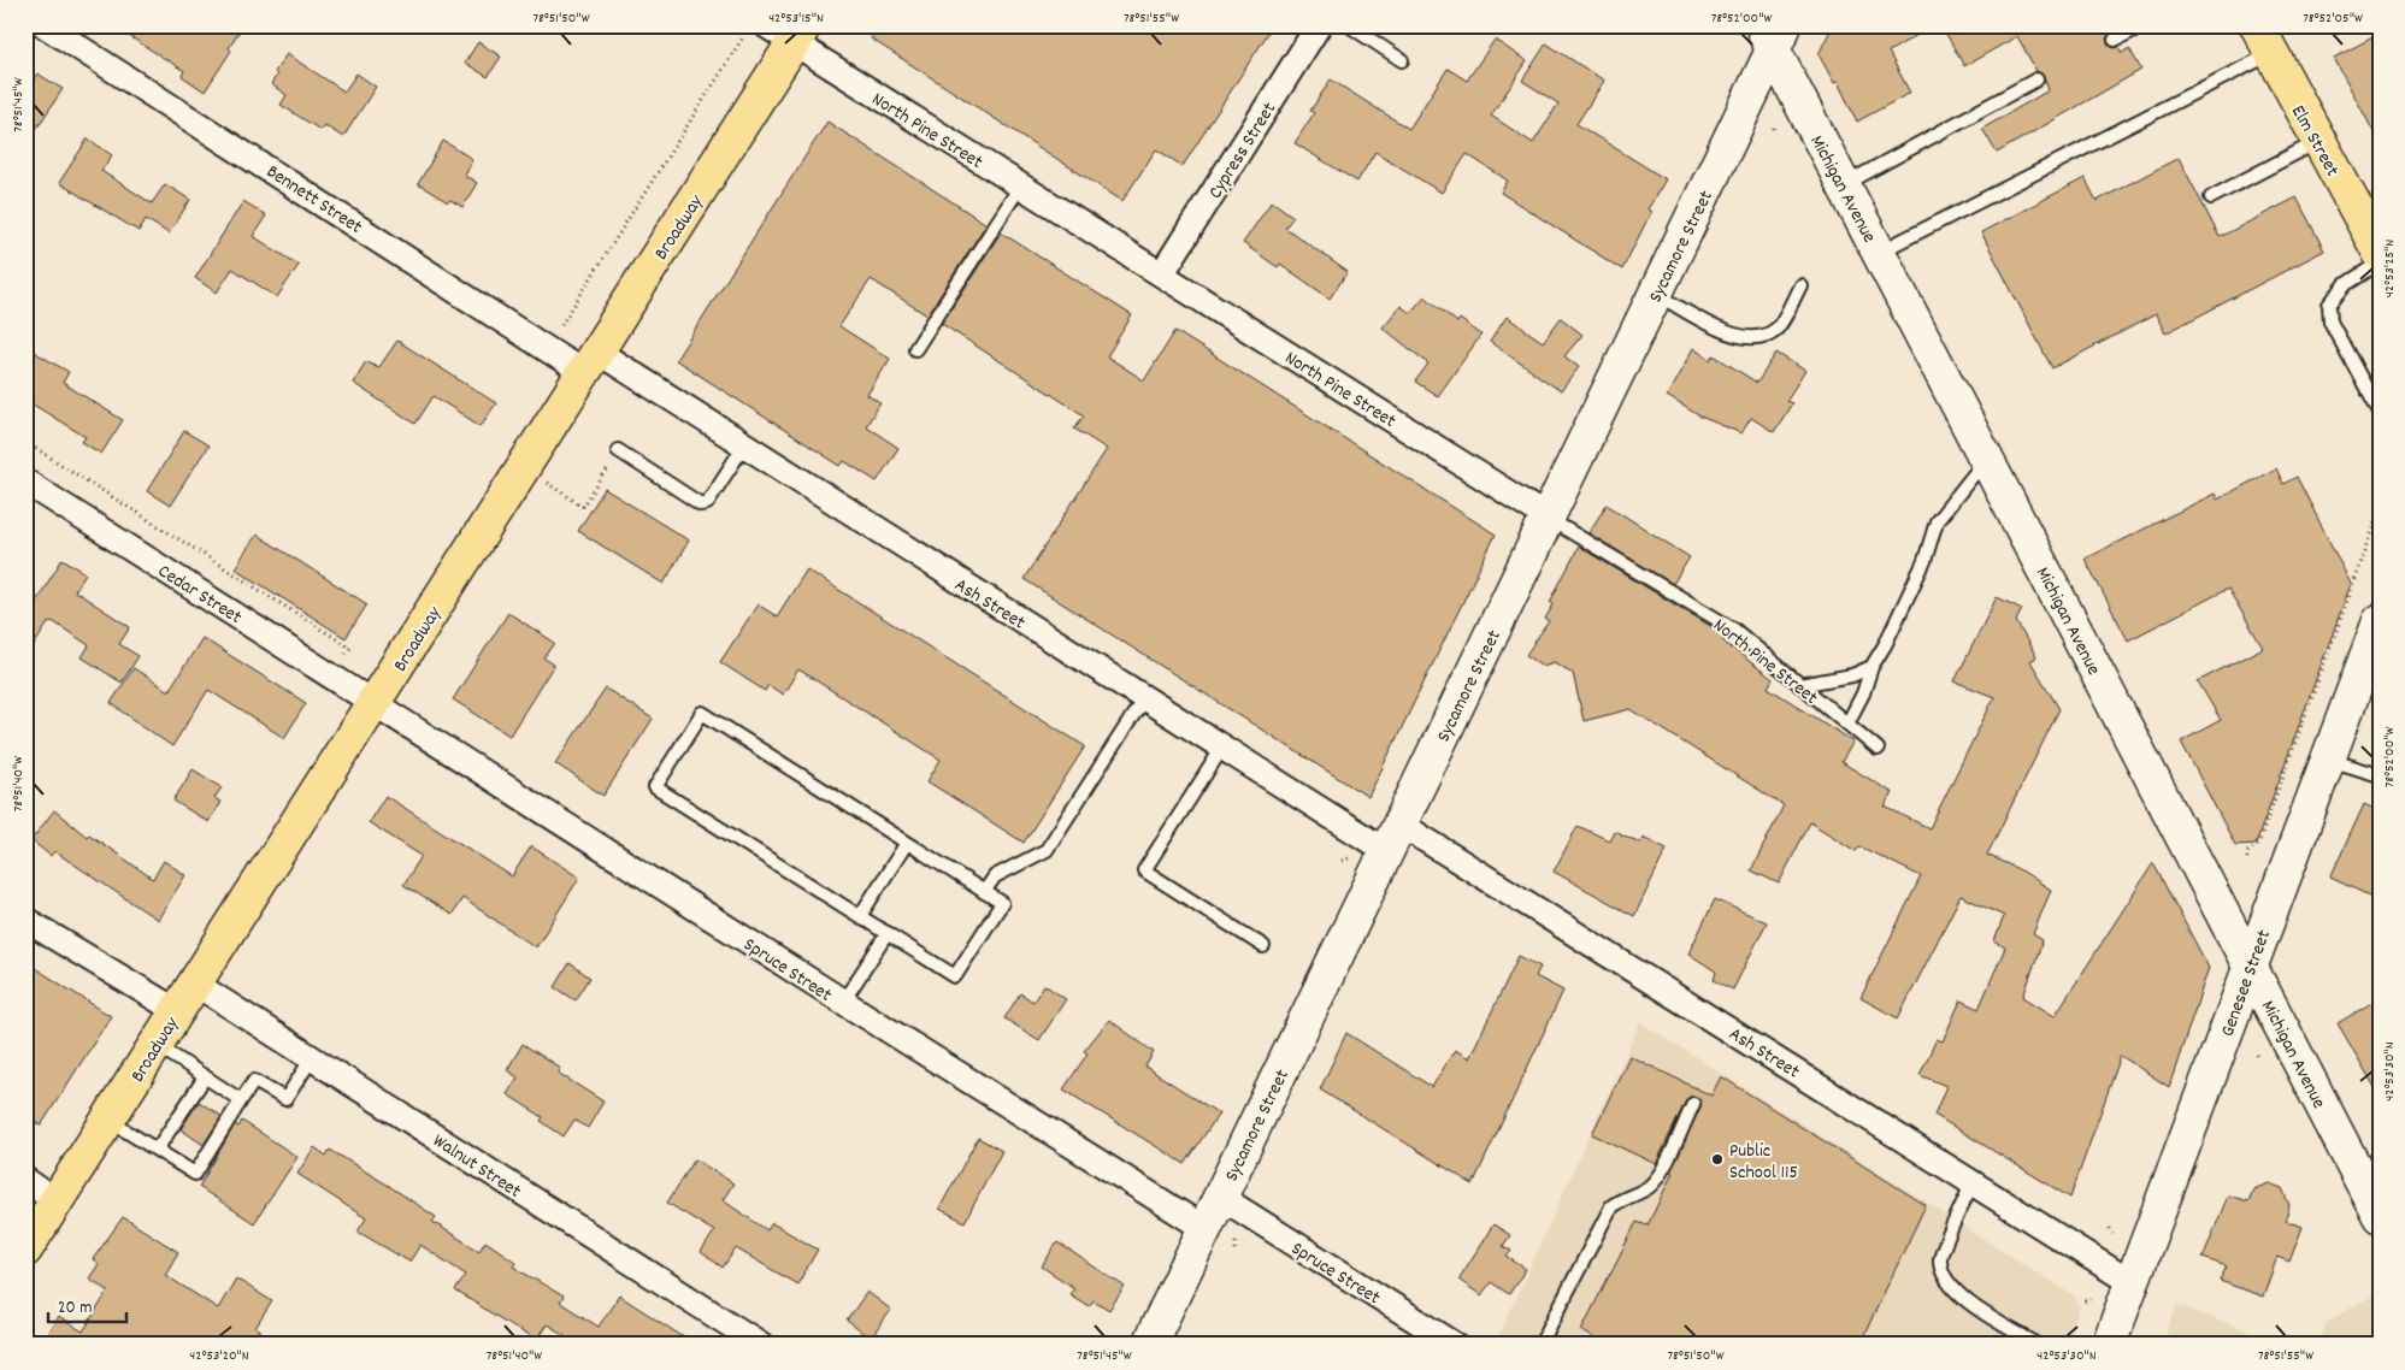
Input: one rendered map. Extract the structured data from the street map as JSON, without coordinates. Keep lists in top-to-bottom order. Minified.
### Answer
{"streets":{"main road":["Elm Street","Broadway"],"street":["North Pine Street","Cypress Street","Michigan Avenue","Bennett Street","Sycamore Street","Cedar Street","Ash Street","Spruce Street","Genesee Street","Walnut Street"]},"crossings":[["North Pine Street","Cypress Street"],["North Pine Street","Broadway"],["North Pine Street","Sycamore Street"],["Michigan Avenue","Sycamore Street"],["Michigan Avenue","Genesee Street"],["Bennett Street","Broadway"],["Bennett Street","Ash Street"],["Broadway","Cedar Street"],["Broadway","Ash Street"],["Broadway","Spruce Street"],["Broadway","Walnut Street"],["Sycamore Street","Ash Street"],["Sycamore Street","Spruce Street"],["Cedar Street","Spruce Street"],["Ash Street","Genesee Street"]],"places":["Public School 115"],"scale_bar":"20 m","coordinates":["78°51'50\"W","42°53'15\"N","78°51'55\"W","78°52'00\"W","78°52'05\"W","78°51'45\"W","42°53'25\"N","78°51'40\"W","42°53'30\"N","42°53'20\"N"]}
